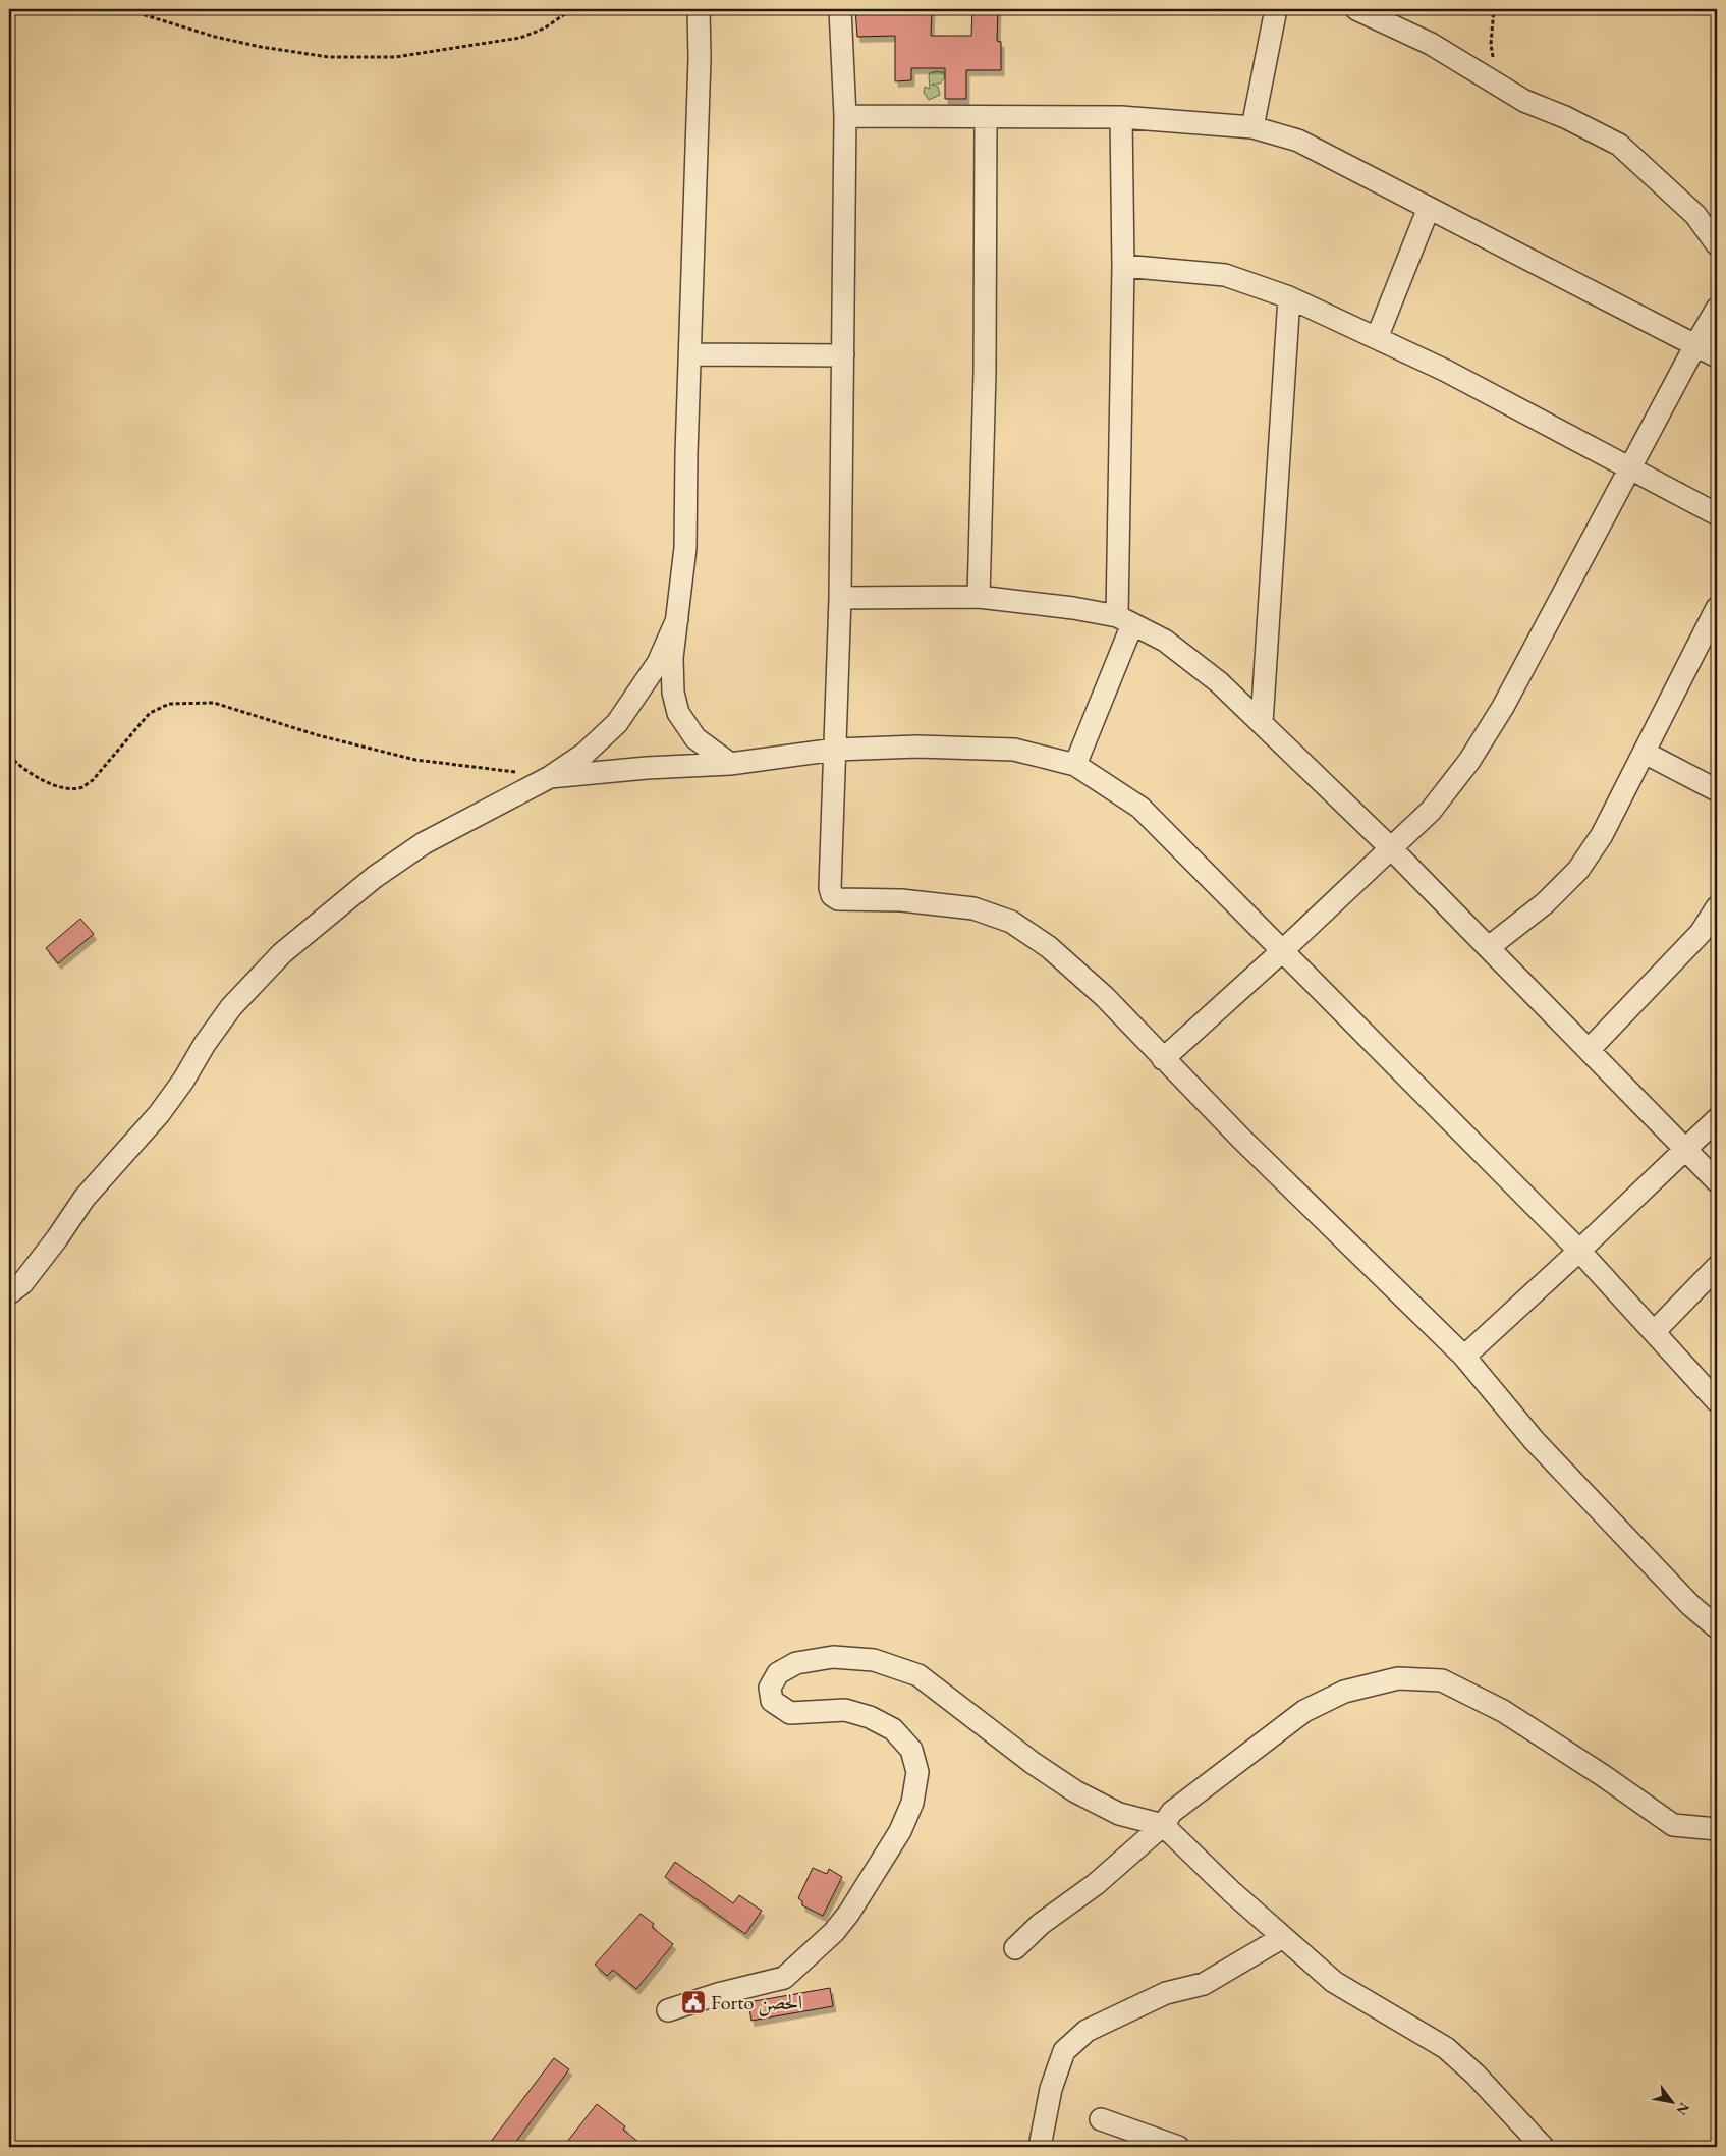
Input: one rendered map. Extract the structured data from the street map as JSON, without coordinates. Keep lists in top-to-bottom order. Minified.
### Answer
{"places":{"public building":["Forto الحصن"]},"north":"bottom right"}
